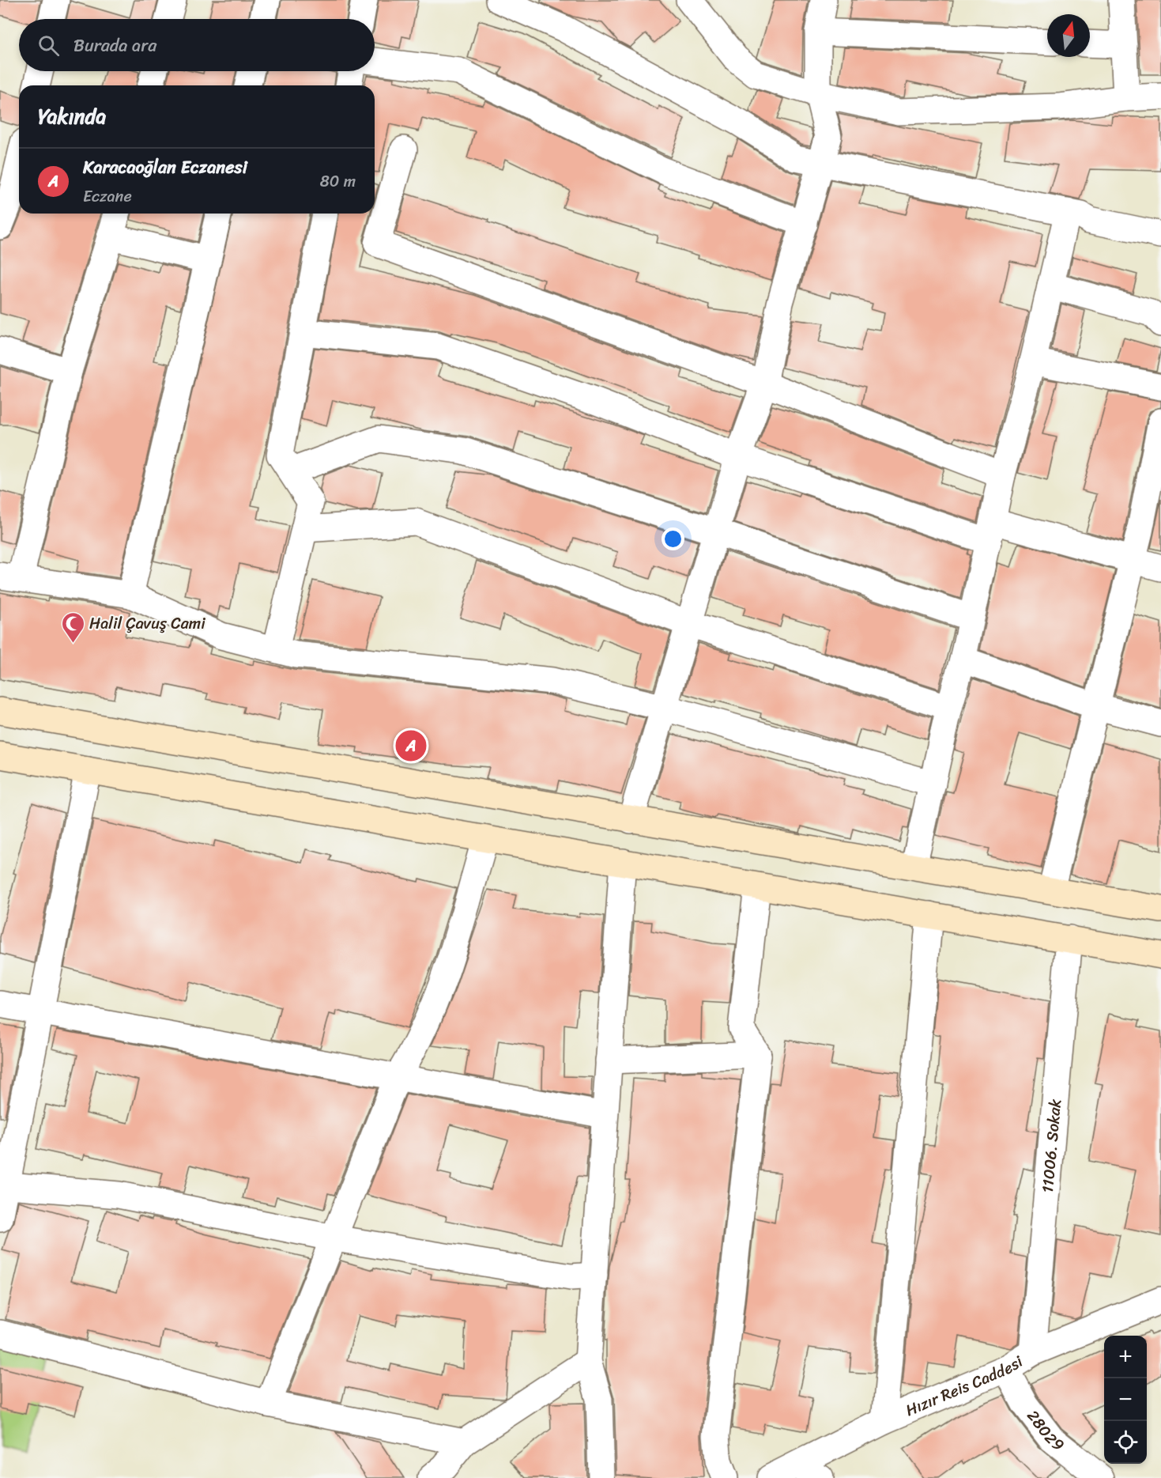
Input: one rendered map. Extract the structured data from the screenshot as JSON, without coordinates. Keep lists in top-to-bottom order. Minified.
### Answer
{"streets":{"street":["11006. Sokak","Hızır Reis Caddesi","28029"]},"crossings":[["11006. Sokak","Hızır Reis Caddesi"],["Hızır Reis Caddesi","28029"]],"places":{"mosque":["Halil Çavuş Cami"]},"north":"top","page":{"search":"Burada ara","heading":"Yakında","list":[{"mark":"A","name":"Karacaoğlan Eczanesi","note":"Eczane","value":"80 m"}],"pins":"A","map_buttons":["+","−"]}}
